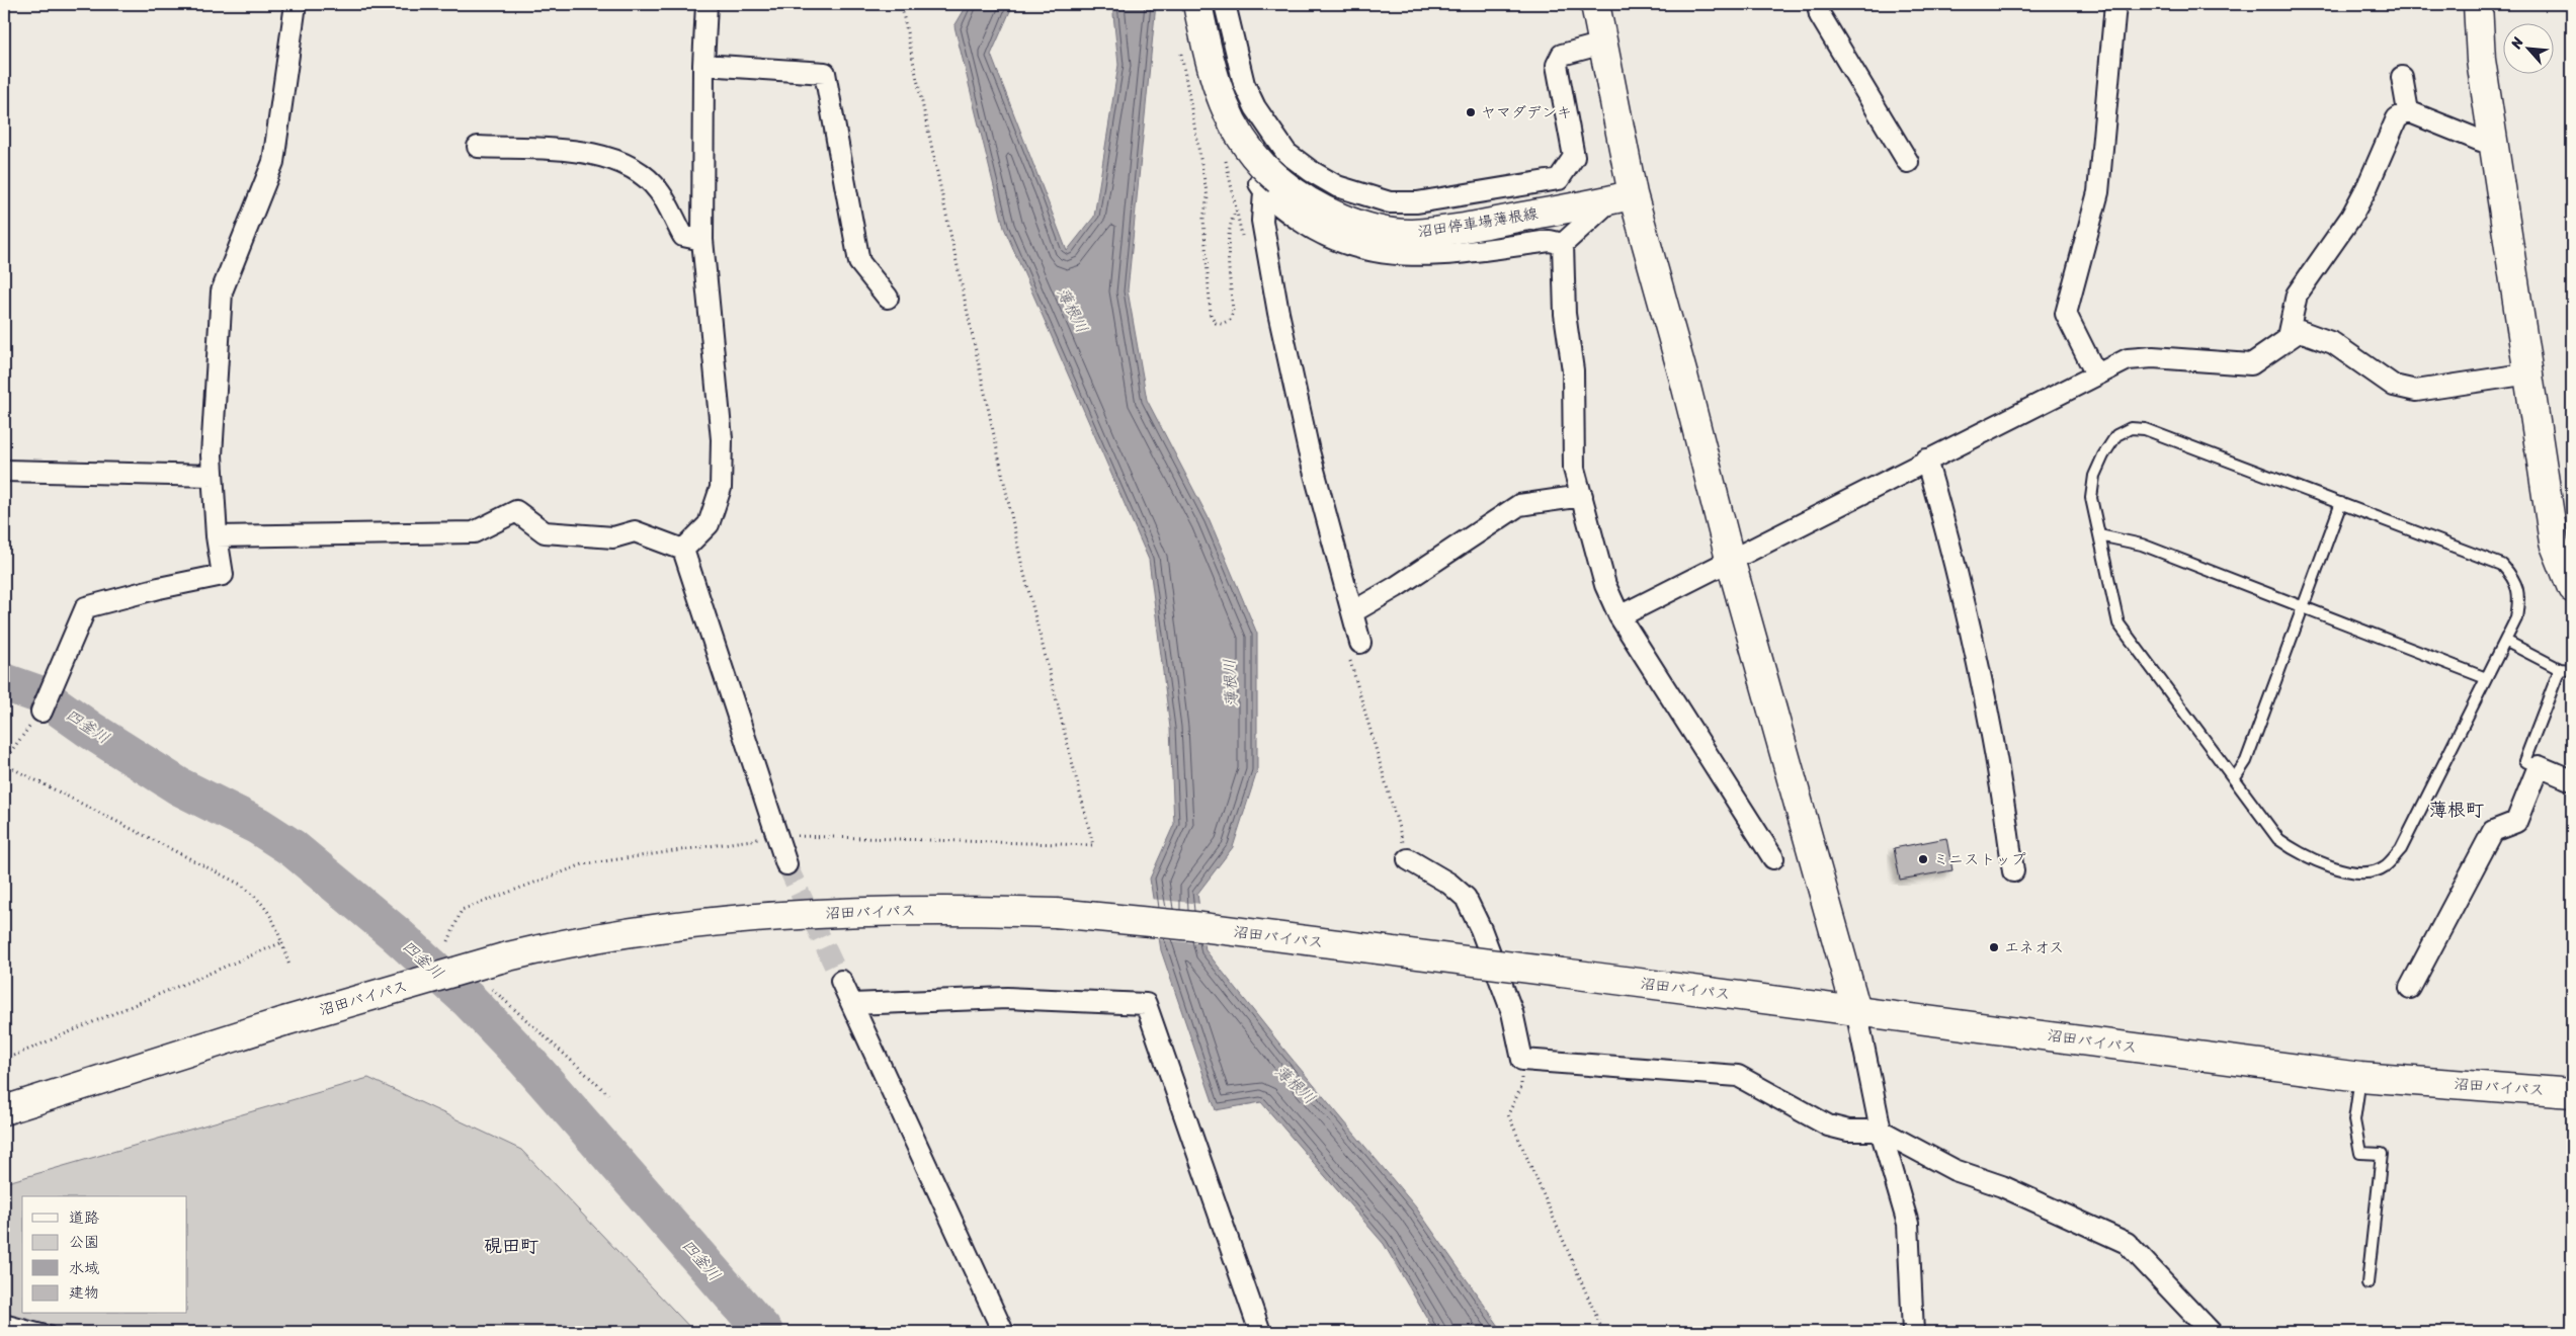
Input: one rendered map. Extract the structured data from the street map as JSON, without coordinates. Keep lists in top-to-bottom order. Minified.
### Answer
{"streets":{"main road":["沼田停車場薄根線","沼田バイパス"]},"districts":["薄根町","硯田町"],"water":["薄根川","四釜川"],"places":["ヤマダデンキ","ミニストップ","エネオス"],"legend":["道路","公園","水域","建物"],"north":"top left"}
